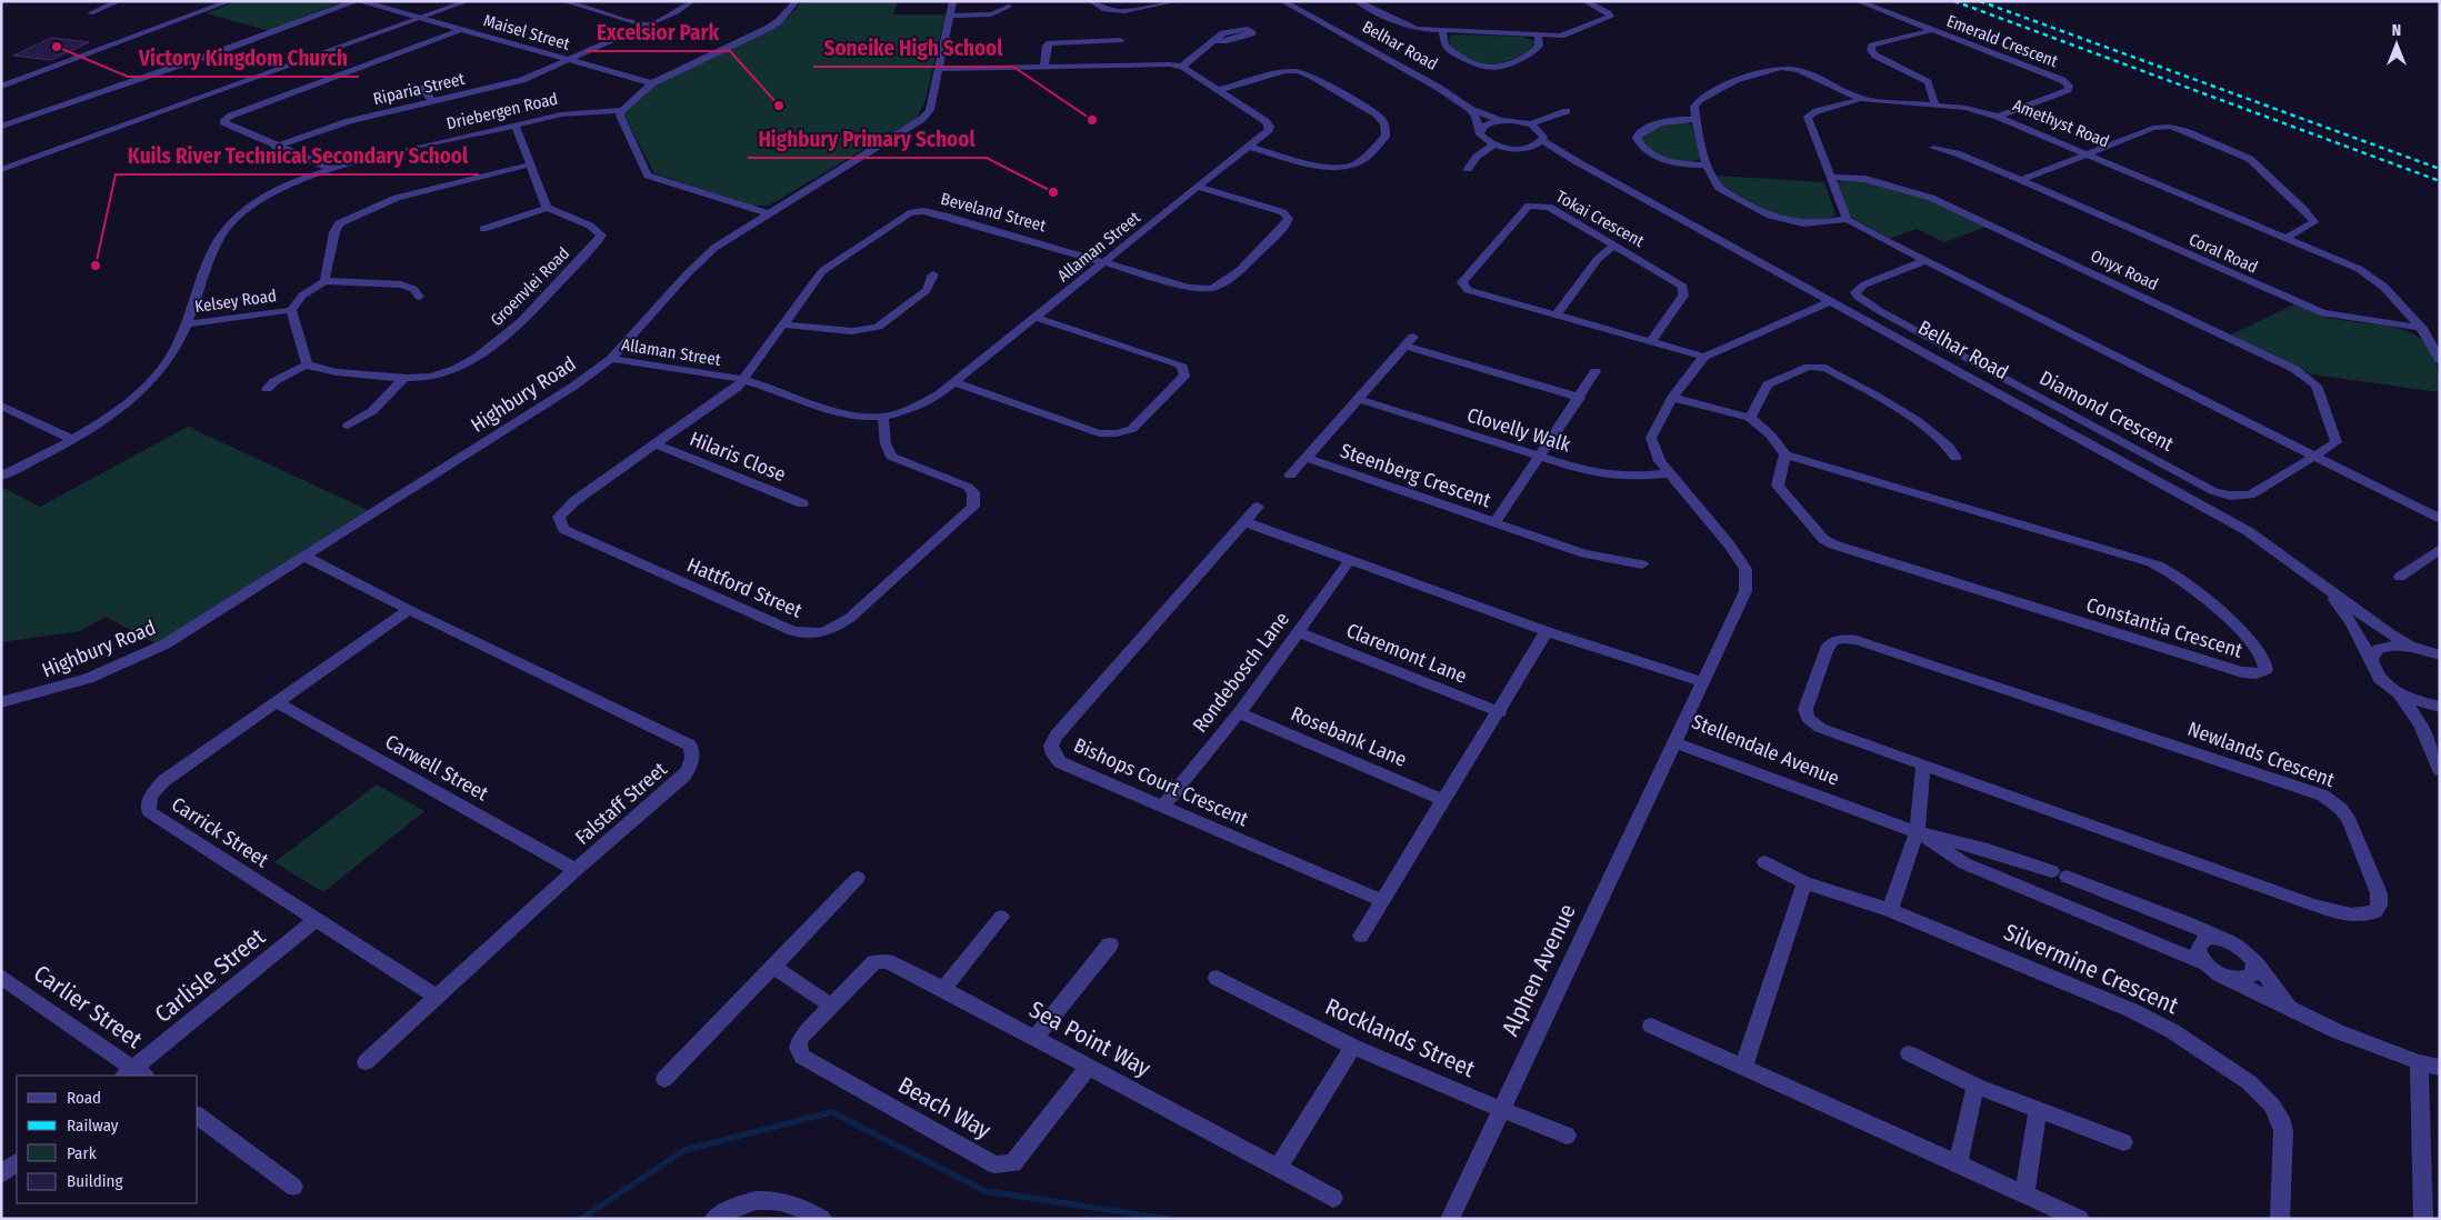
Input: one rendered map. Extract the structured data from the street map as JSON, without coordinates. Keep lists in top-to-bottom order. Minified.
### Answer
{"streets":{"street":["Maisel Street","Emerald Crescent","Belhar Road","Riparia Street","Driebergen Road","Amethyst Road","Beveland Street","Tokai Crescent","Allaman Street","Coral Road","Onyx Road","Groenvlei Road","Kelsey Road","Highbury Road","Diamond Crescent","Clovelly Walk","Hilaris Close","Steenberg Crescent","Hattford Street","Constantia Crescent","Claremont Lane","Rondebosch Lane","Rosebank Lane","Stellendale Avenue","Newlands Crescent","Carwell Street","Bishops Court Crescent","Falstaff Street","Carrick Street","Silvermine Crescent","Alphen Avenue","Carlisle Street","Carlier Street","Rocklands Street","Sea Point Way","Beach Way"]},"crossings":[["Maisel Street","Riparia Street"],["Emerald Crescent","Amethyst Road"],["Belhar Road","Stellendale Avenue"],["Driebergen Road","Kelsey Road"],["Amethyst Road","Coral Road"],["Amethyst Road","Onyx Road"],["Beveland Street","Allaman Street"],["Beveland Street","Hattford Street"],["Tokai Crescent","Stellendale Avenue"],["Allaman Street","Highbury Road"],["Allaman Street","Hattford Street"],["Onyx Road","Diamond Crescent"],["Highbury Road","Falstaff Street"],["Clovelly Walk","Steenberg Crescent"],["Clovelly Walk","Stellendale Avenue"],["Hilaris Close","Hattford Street"],["Claremont Lane","Rondebosch Lane"],["Rondebosch Lane","Rosebank Lane"],["Rondebosch Lane","Bishops Court Crescent"],["Stellendale Avenue","Alphen Avenue"],["Carwell Street","Falstaff Street"],["Carwell Street","Carrick Street"],["Falstaff Street","Carrick Street"],["Carrick Street","Carlisle Street"],["Alphen Avenue","Rocklands Street"],["Carlisle Street","Carlier Street"],["Sea Point Way","Beach Way"]],"places":["Victory Kingdom Church","Excelsior Park","Soneike High School","Highbury Primary School","Kuils River Technical Secondary School"],"legend":["Road","Railway","Park","Building"],"north":"top"}
